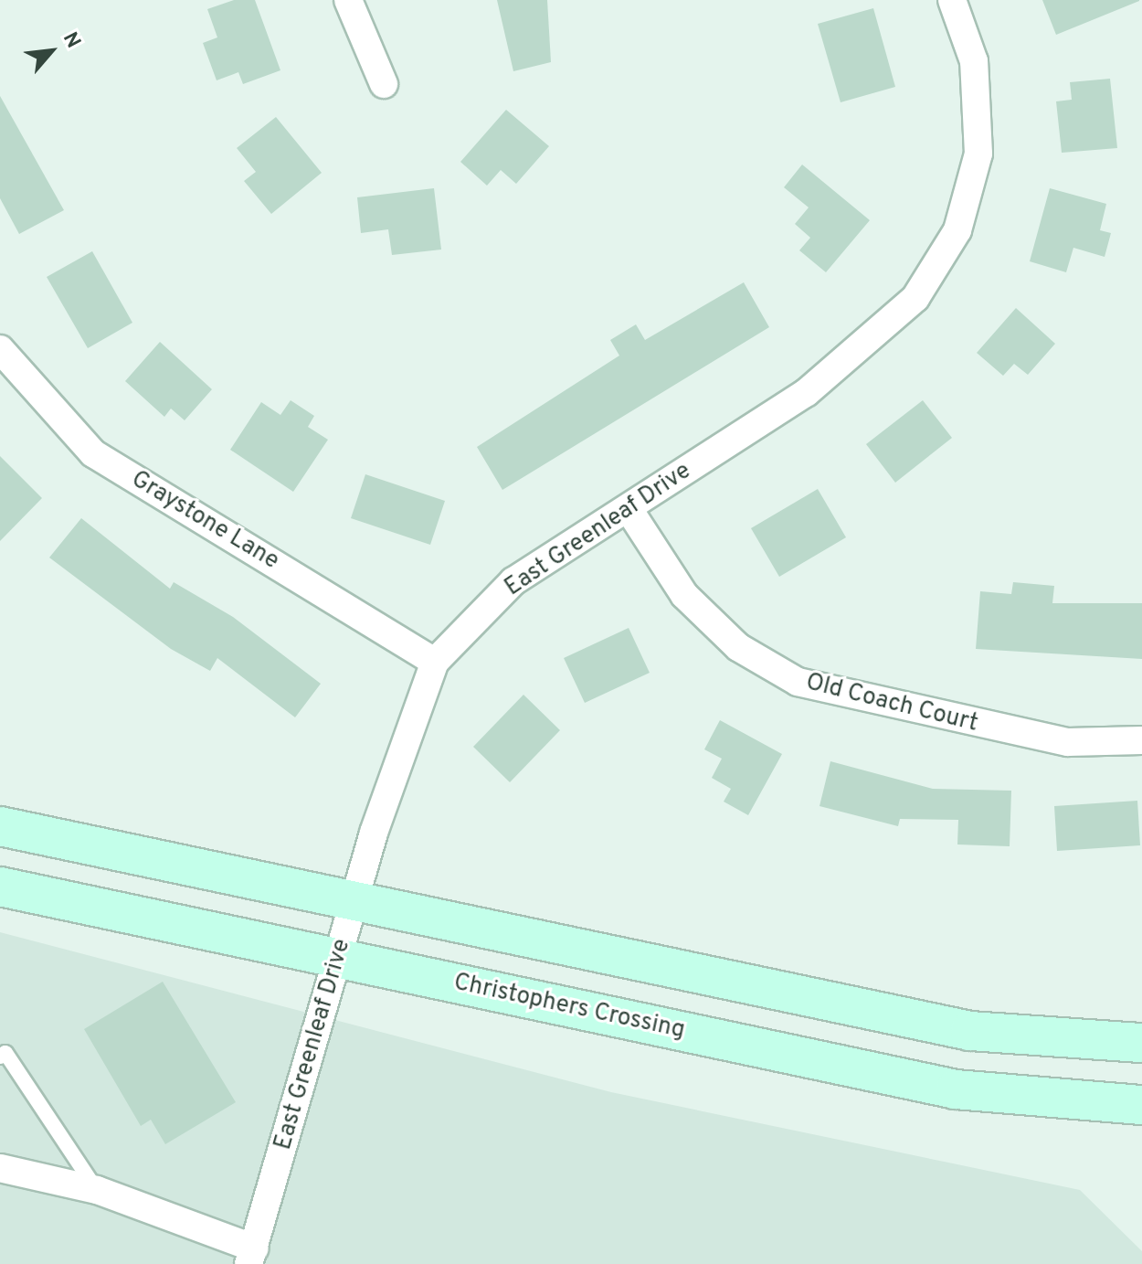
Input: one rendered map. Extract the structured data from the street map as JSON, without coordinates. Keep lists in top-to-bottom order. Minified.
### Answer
{"streets":{"street":["Graystone Lane","East Greenleaf Drive","Old Coach Court","Christophers Crossing"]},"crossings":[["Graystone Lane","East Greenleaf Drive"],["East Greenleaf Drive","Old Coach Court"],["East Greenleaf Drive","Christophers Crossing"]],"north":"top right"}
